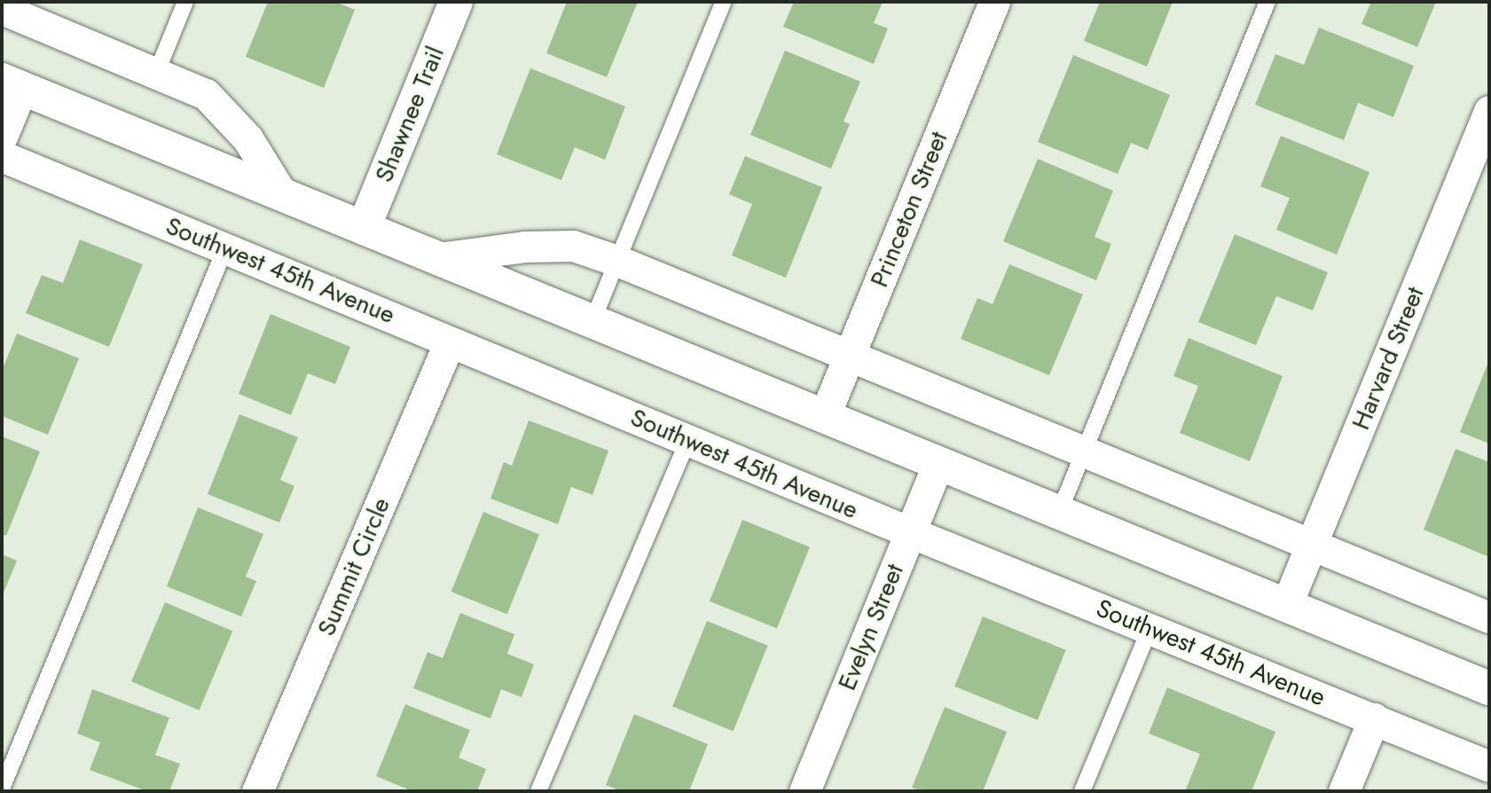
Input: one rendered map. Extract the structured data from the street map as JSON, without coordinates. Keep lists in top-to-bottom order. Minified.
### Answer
{"streets":{"main road":["Shawnee Trail"],"street":["Princeton Street","Southwest 45th Avenue","Harvard Street","Summit Circle","Evelyn Street"]},"crossings":[["Southwest 45th Avenue","Summit Circle"],["Southwest 45th Avenue","Evelyn Street"]]}
